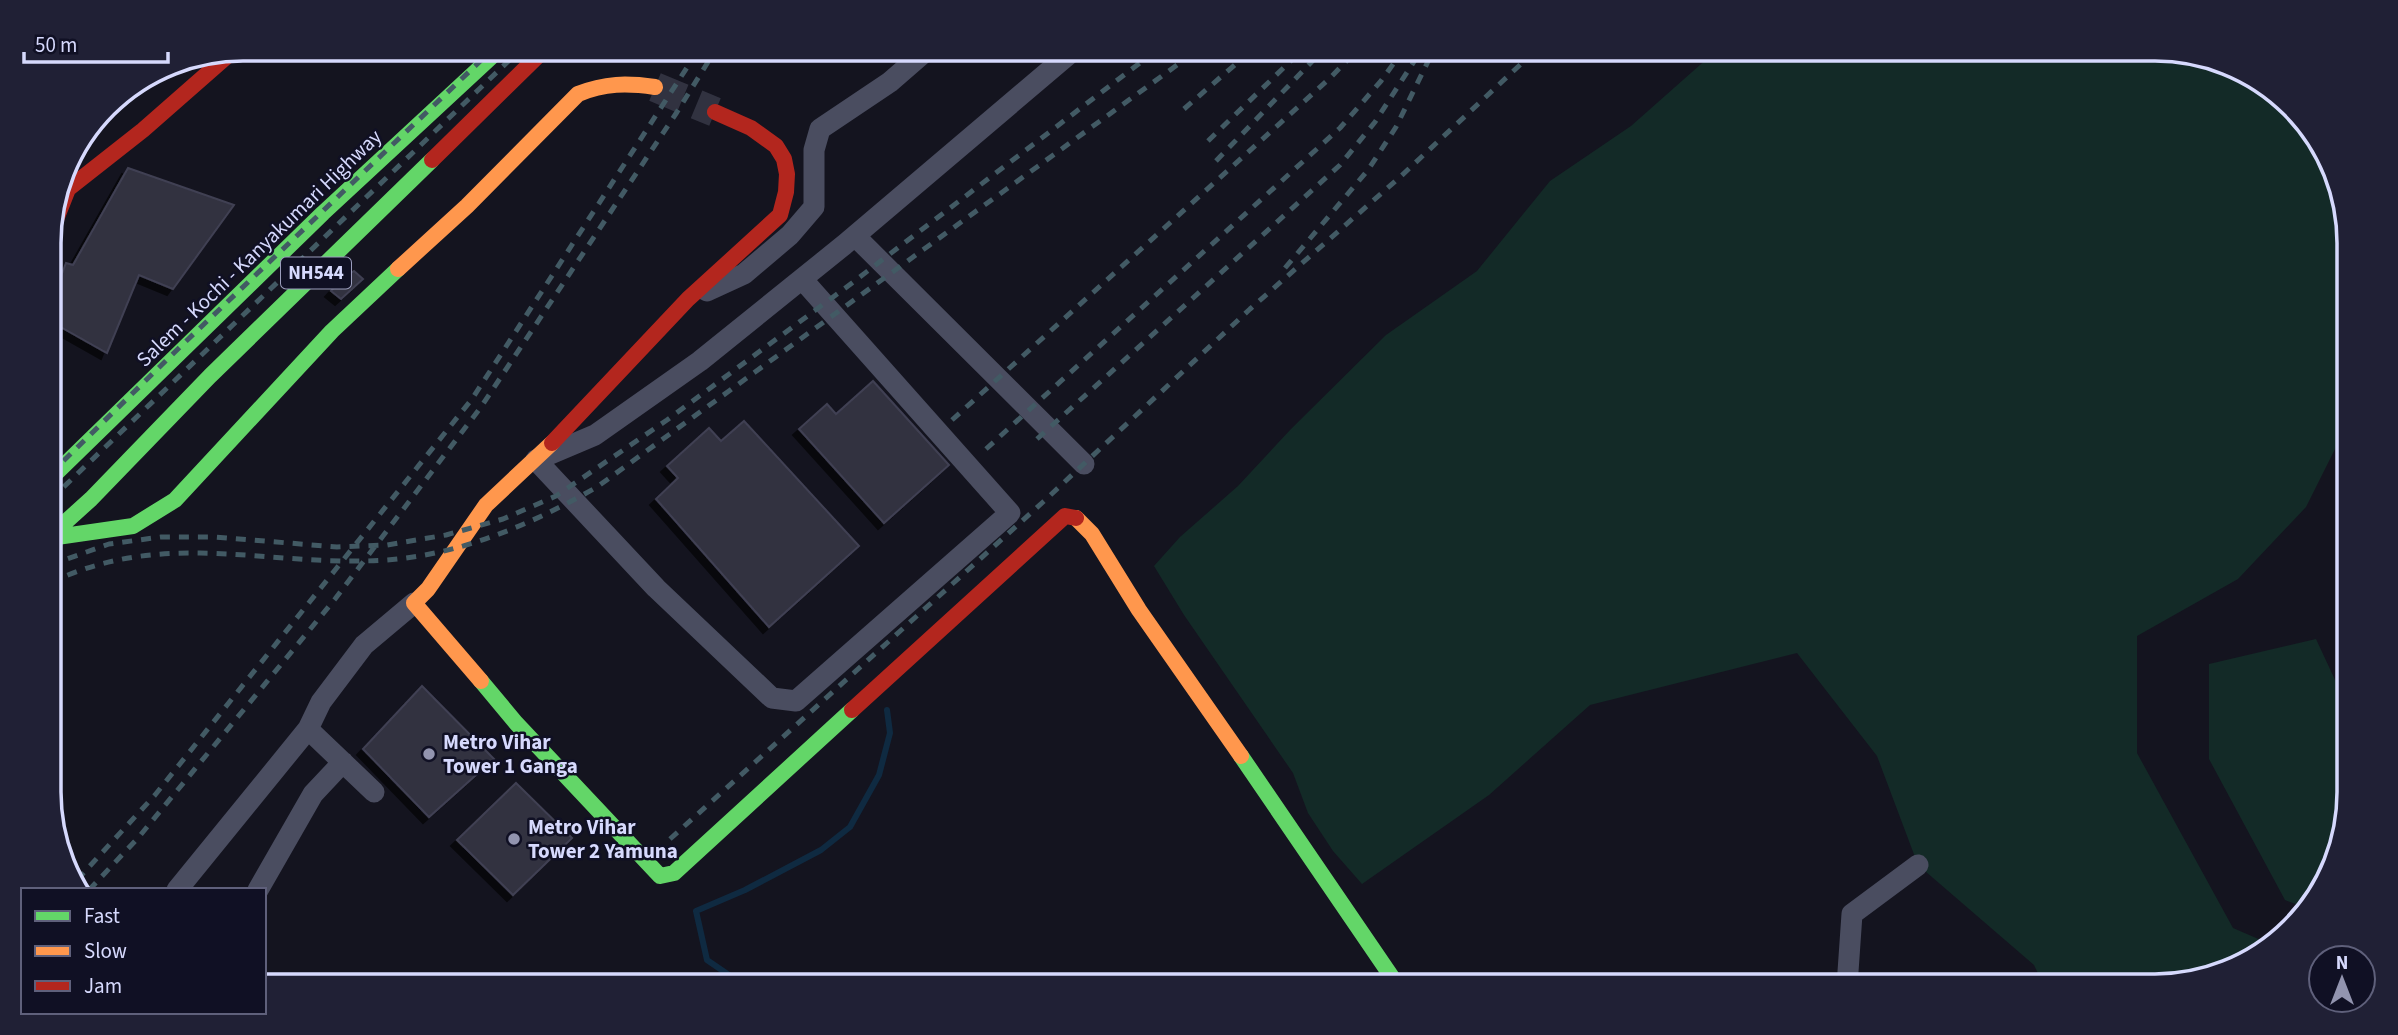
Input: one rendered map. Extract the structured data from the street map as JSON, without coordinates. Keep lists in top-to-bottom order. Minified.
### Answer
{"streets":{"main road":["Salem - Kochi - Kanyakumari Highway","NH544"]},"places":["Metro Vihar Tower 1 Ganga","Metro Vihar Tower 2 Yamuna"],"legend":["Fast","Slow","Jam"],"scale_bar":"50 m","north":"top"}
